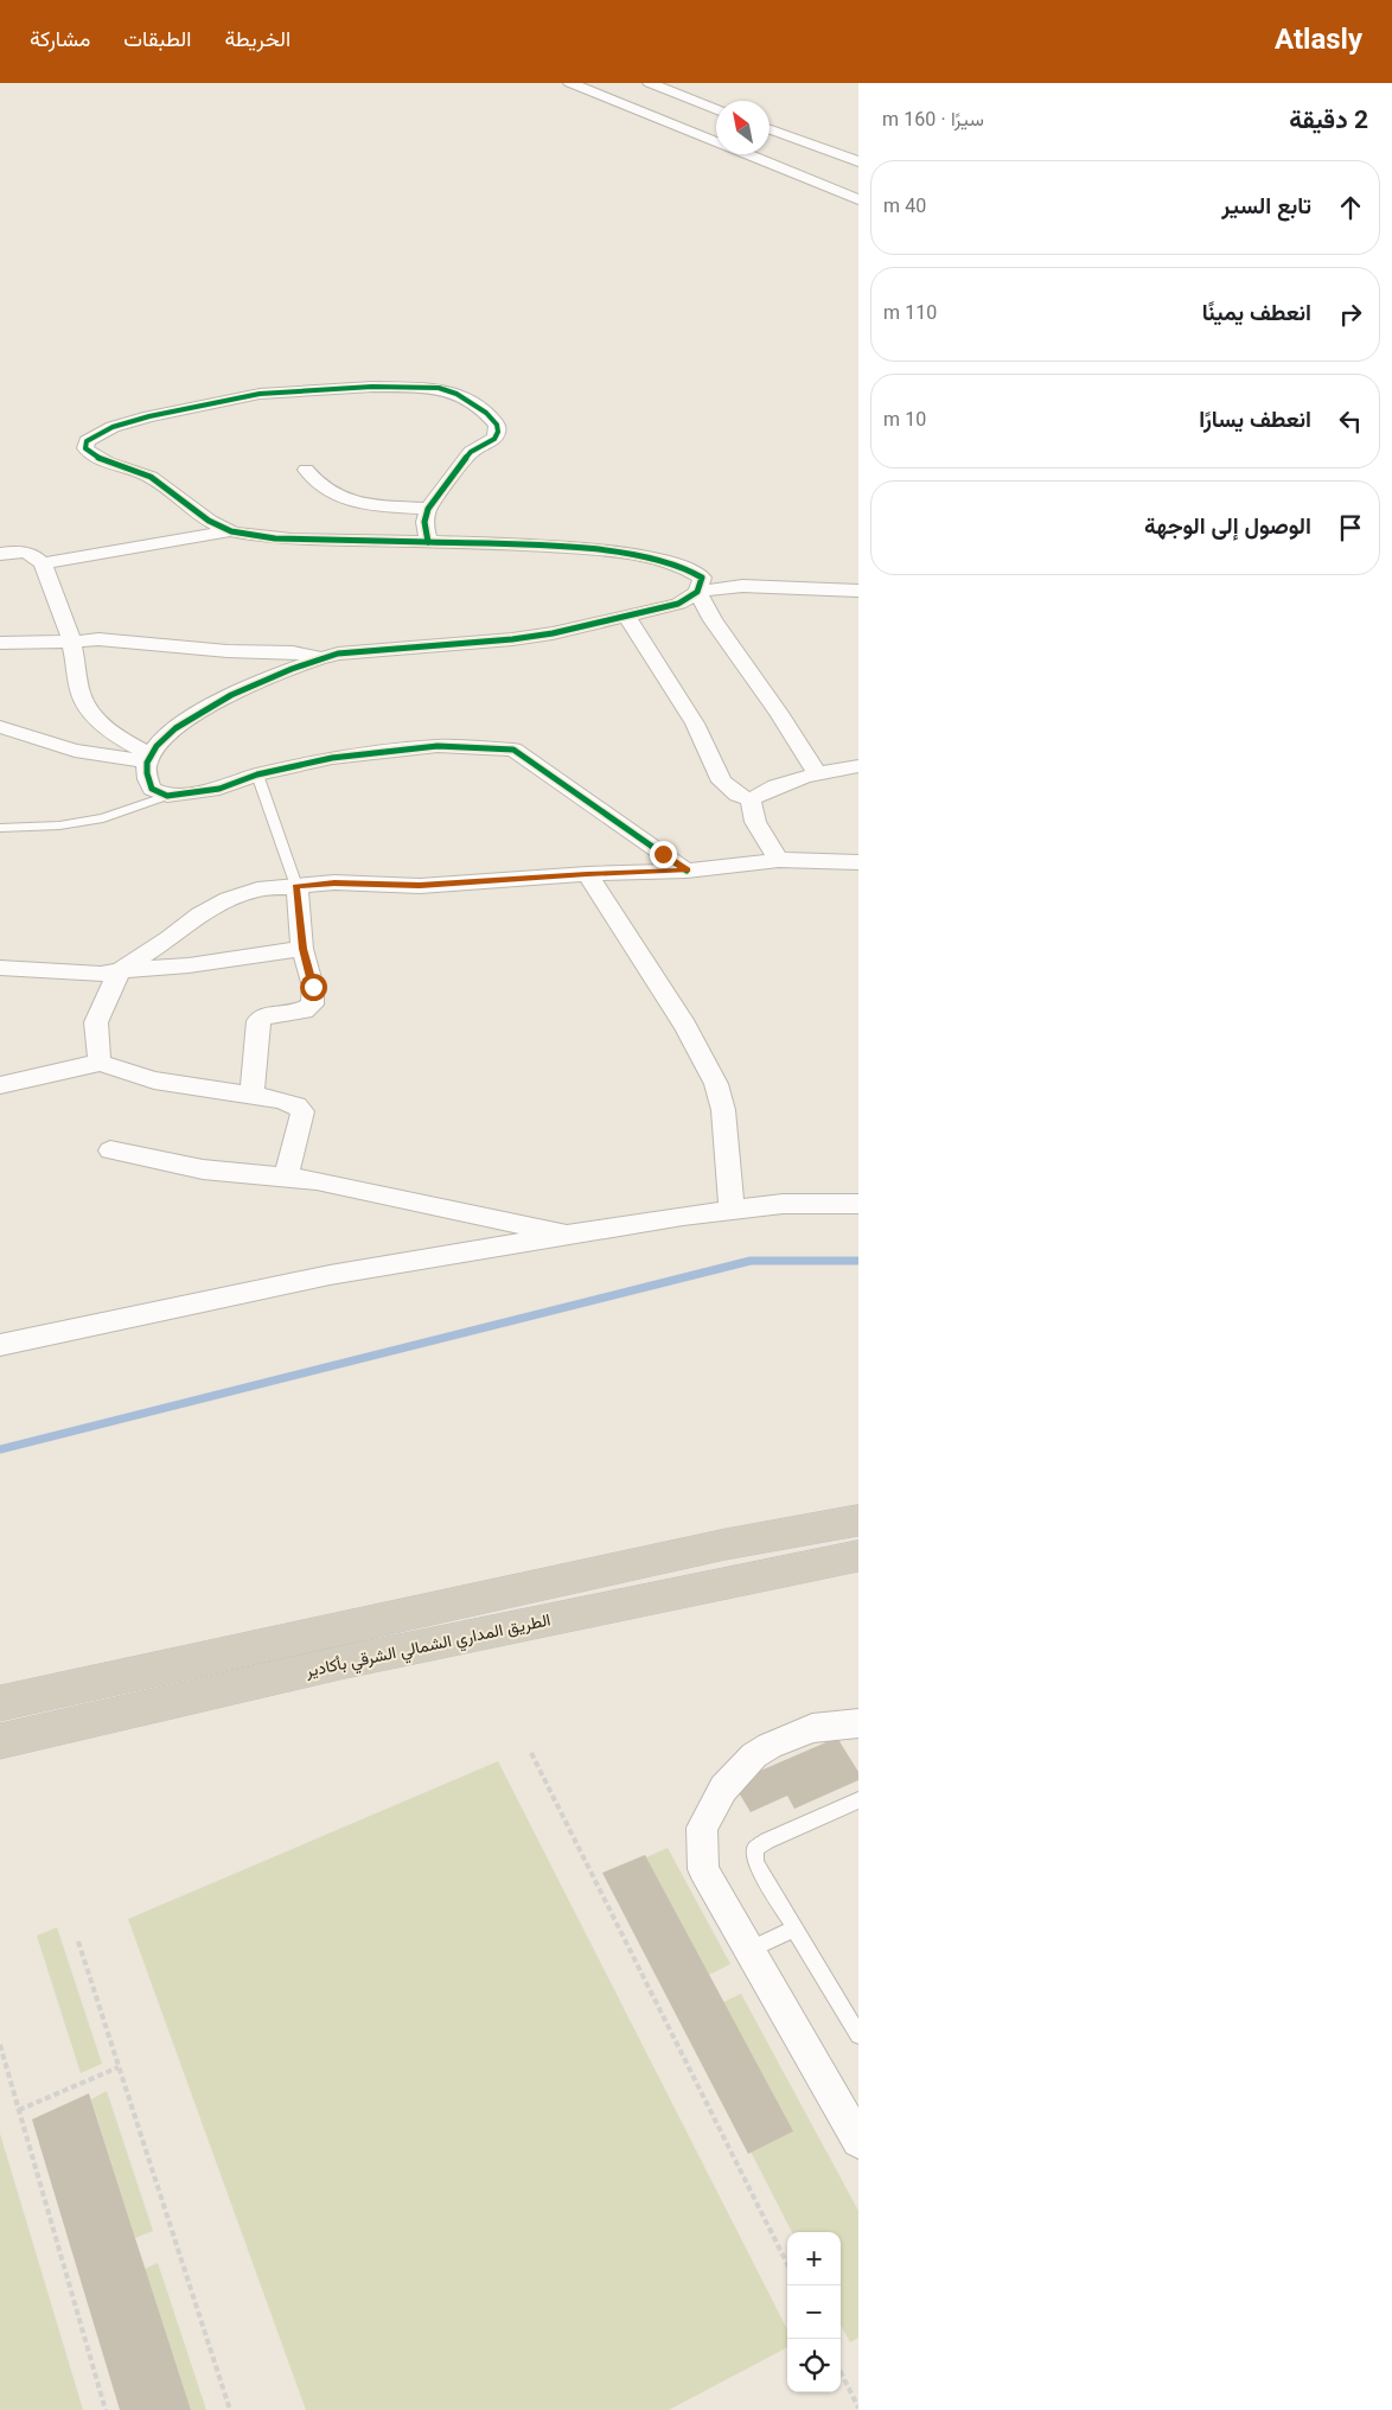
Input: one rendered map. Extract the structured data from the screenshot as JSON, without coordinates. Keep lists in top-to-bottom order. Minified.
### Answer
{"streets":{"highway":["الطريق المداري الشمالي الشرقي بأكادير"]},"north":"top left","page":{"header":"Atlasly","nav":["الخريطة","الطبقات","مشاركة"],"heading":["2 دقيقة","سيرًا · 160 m"],"list":[["تابع السير","40 m"],["انعطف يمينًا","110 m"],["انعطف يسارًا","10 m"],"الوصول إلى الوجهة"],"map_buttons":["+","−"]}}
